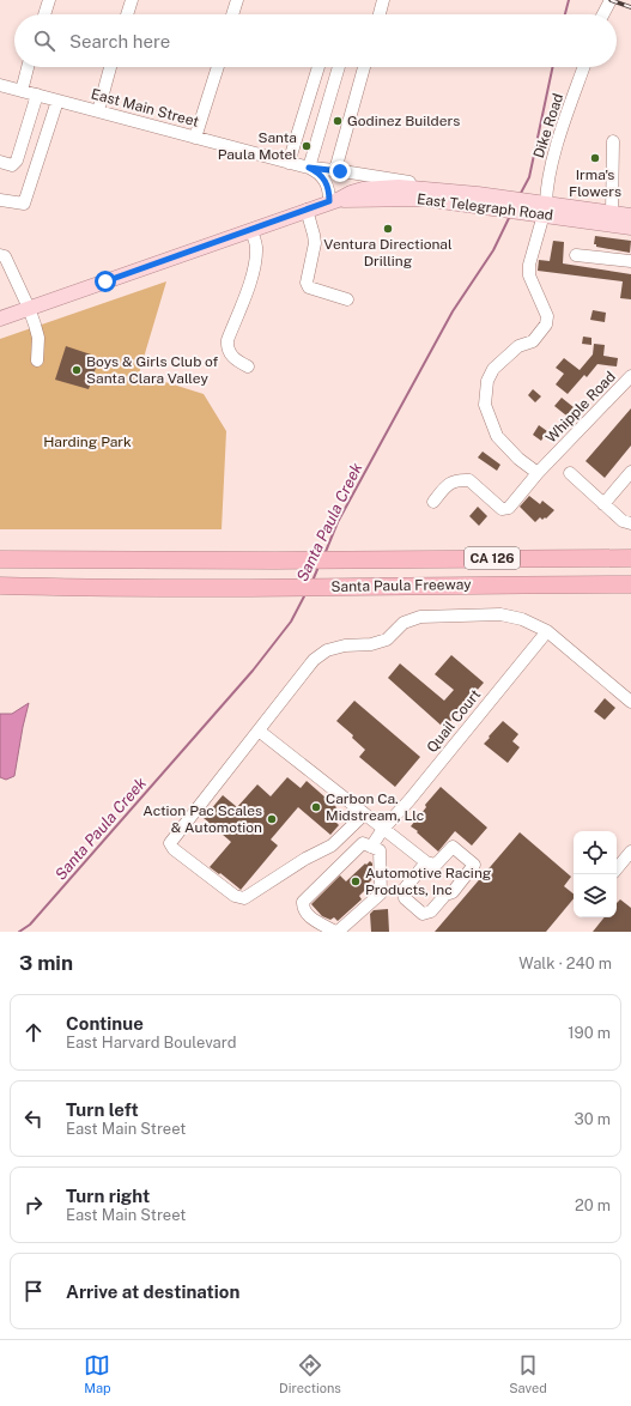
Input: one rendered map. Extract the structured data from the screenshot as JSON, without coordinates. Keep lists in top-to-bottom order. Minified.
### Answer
{"streets":{"highway":["CA 126","Santa Paula Freeway"],"main road":["East Telegraph Road"],"street":["East Main Street","Dike Road","Whipple Road","Quail Court"]},"crossings":[["East Main Street","East Telegraph Road"],["Dike Road","East Telegraph Road"],["Dike Road","Whipple Road"]],"water":["Santa Paula Creek"],"parks":["Harding Park"],"places":["Godinez Builders","Santa Paula Motel","Irma's Flowers","Ventura Directional Drilling","Boys & Girls Club of Santa Clara Valley","Carbon Ca. Midstream, Llc","Action Pac Scales & Automotion","Automotive Racing Products, Inc"],"page":{"search":"Search here","heading":["3 min","Walk · 240 m"],"list":[["Continue","East Harvard Boulevard","190 m"],["Turn left","East Main Street","30 m"],["Turn right","East Main Street","20 m"],"Arrive at destination"],"nav":["Map","Directions","Saved"]}}
